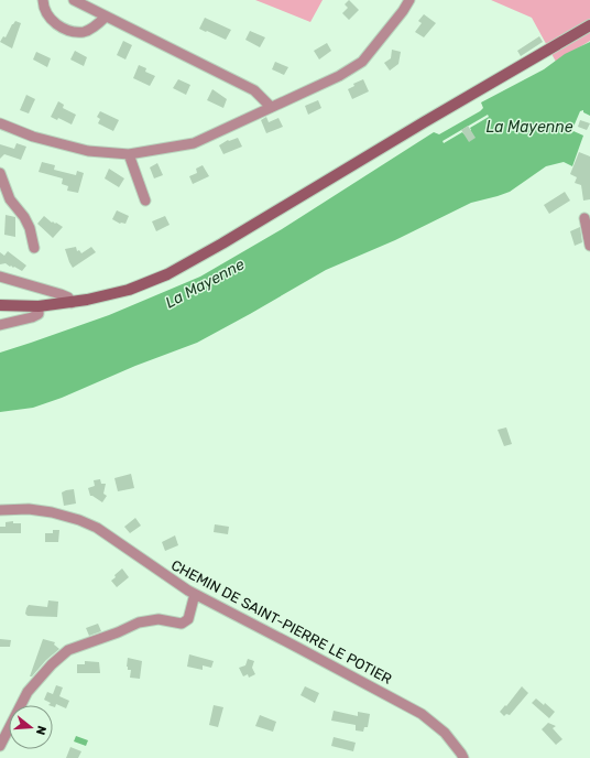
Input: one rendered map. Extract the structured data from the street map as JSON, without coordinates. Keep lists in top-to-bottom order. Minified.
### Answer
{"streets":{"street":["CHEMIN DE SAINT-PIERRE LE POTIER"]},"water":["La Mayenne"],"north":"right"}
